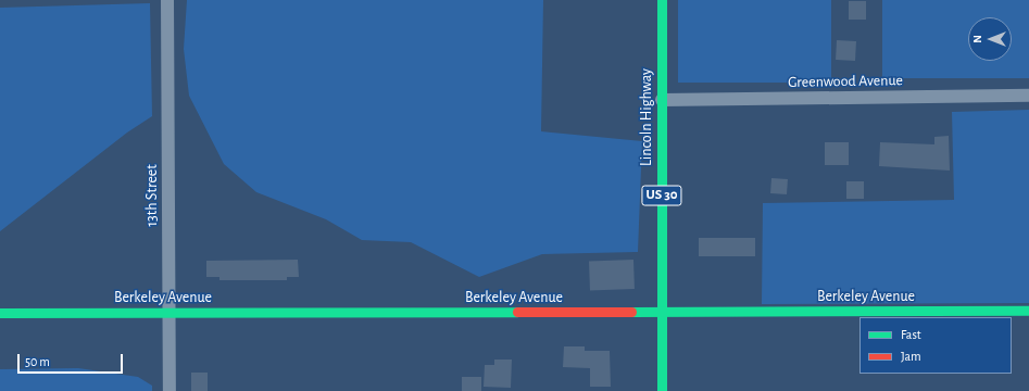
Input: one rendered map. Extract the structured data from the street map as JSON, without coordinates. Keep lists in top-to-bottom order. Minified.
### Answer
{"streets":{"street":["Greenwood Avenue","Lincoln Highway","13th Street","US 30","Berkeley Avenue"]},"crossings":[["Greenwood Avenue","Lincoln Highway"],["Lincoln Highway","Berkeley Avenue"],["13th Street","Berkeley Avenue"]],"legend":["Fast","Jam"],"scale_bar":"50 m","north":"left"}
